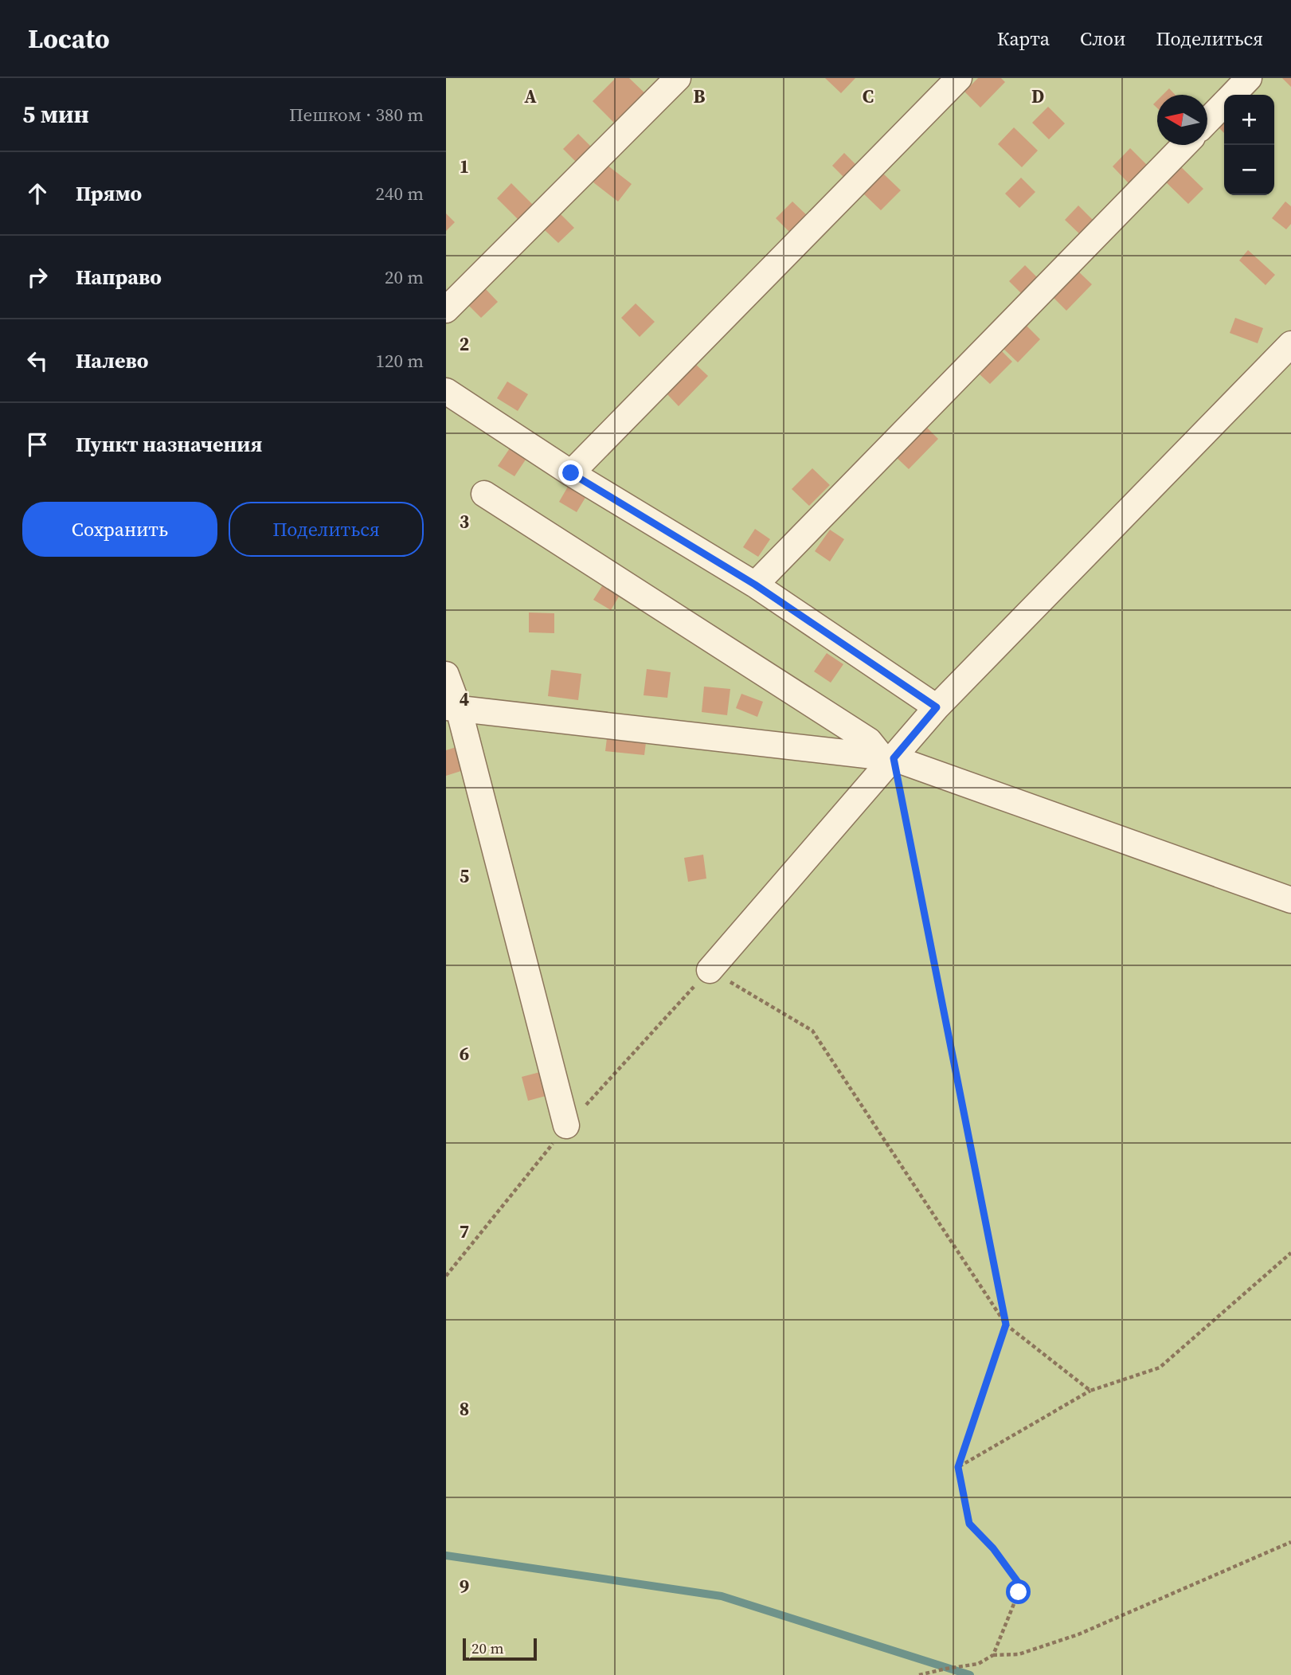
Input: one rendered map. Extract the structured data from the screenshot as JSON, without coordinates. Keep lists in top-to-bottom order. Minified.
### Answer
{"scale_bar":"20 m","north":"left","page":{"header":"Locato","nav":["Карта","Слои","Поделиться"],"heading":["5 мин","Пешком · 380 m"],"map_buttons":["+","−"],"list":[["Прямо","240 m"],["Направо","20 m"],["Налево","120 m"],"Пункт назначения"],"buttons":["Сохранить","Поделиться"],"scale":"20 m"},"grid":{"columns":["A","B","C","D"],"rows":["1","2","3","4","5","6","7","8","9"]}}
